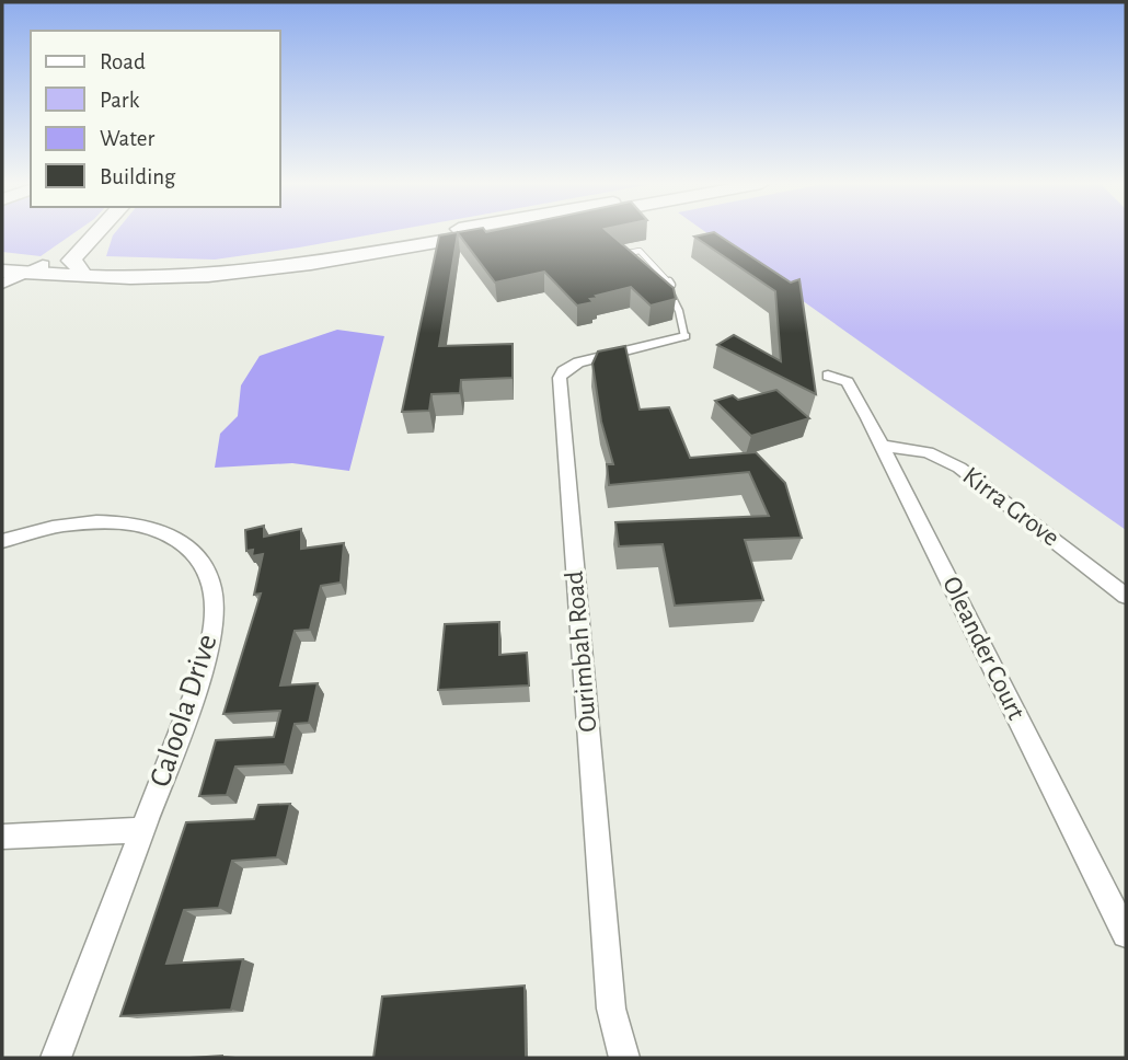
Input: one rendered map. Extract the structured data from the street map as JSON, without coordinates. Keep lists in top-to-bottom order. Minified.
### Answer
{"streets":{"street":["Kirra Grove","Oleander Court","Ourimbah Road","Caloola Drive"]},"crossings":[["Kirra Grove","Oleander Court"]],"legend":["Road","Park","Water","Building"]}
